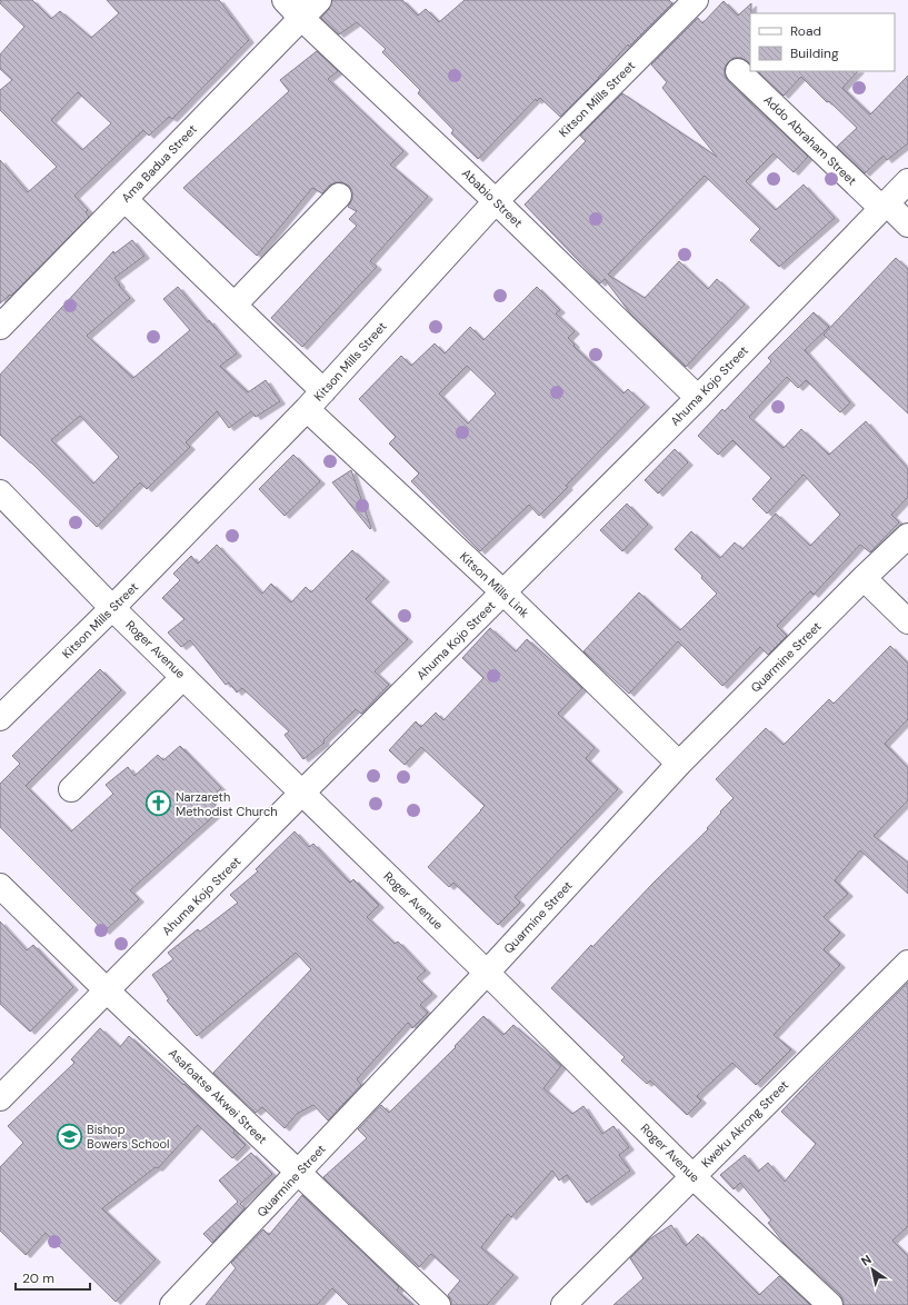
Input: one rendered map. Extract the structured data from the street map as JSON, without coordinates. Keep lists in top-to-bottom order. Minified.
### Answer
{"streets":{"street":["Kitson Mills Street","Addo Abraham Street","Ama Badua Street","Ababio Street","Ahuma Kojo Street","Kitson Mills Link","Roger Avenue","Quarmine Street","Asafoatse Akwei Street","Kweku Akrong Street"]},"crossings":[["Kitson Mills Street","Ababio Street"],["Kitson Mills Street","Kitson Mills Link"],["Kitson Mills Street","Roger Avenue"],["Addo Abraham Street","Ahuma Kojo Street"],["Ama Badua Street","Ababio Street"],["Ababio Street","Ahuma Kojo Street"],["Ahuma Kojo Street","Kitson Mills Link"],["Ahuma Kojo Street","Roger Avenue"],["Ahuma Kojo Street","Asafoatse Akwei Street"],["Kitson Mills Link","Quarmine Street"],["Roger Avenue","Quarmine Street"],["Roger Avenue","Kweku Akrong Street"],["Quarmine Street","Asafoatse Akwei Street"]],"places":{"church":["Narzareth Methodist Church"],"school or university":["Bishop Bowers School"]},"legend":["Road","Building"],"scale_bar":"20 m","north":"top left"}
